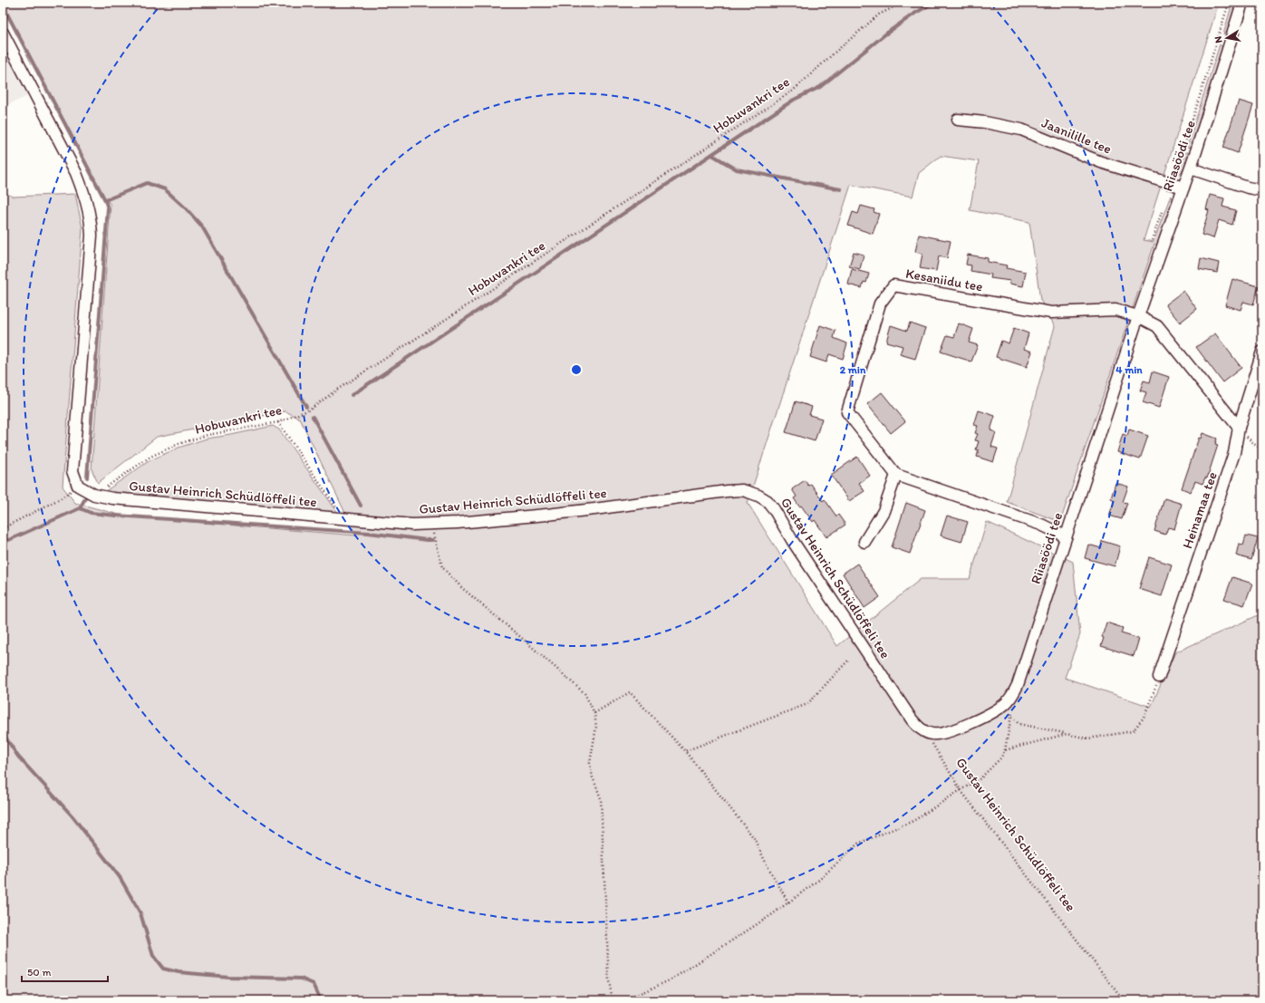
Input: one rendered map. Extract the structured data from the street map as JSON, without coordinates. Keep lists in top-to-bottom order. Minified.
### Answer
{"streets":{"street":["Jaanilille tee","Riiasöödi tee","Kesaniidu tee","Gustav Heinrich Schüdlöffeli tee","Heinamaa tee"],"path":["Hobuvankri tee"]},"crossings":[["Hobuvankri tee","Gustav Heinrich Schüdlöffeli tee"],["Jaanilille tee","Riiasöödi tee"],["Riiasöödi tee","Kesaniidu tee"],["Riiasöödi tee","Gustav Heinrich Schüdlöffeli tee"]],"scale_bar":"50 m","north":"left","rings":["2 min","4 min"]}
